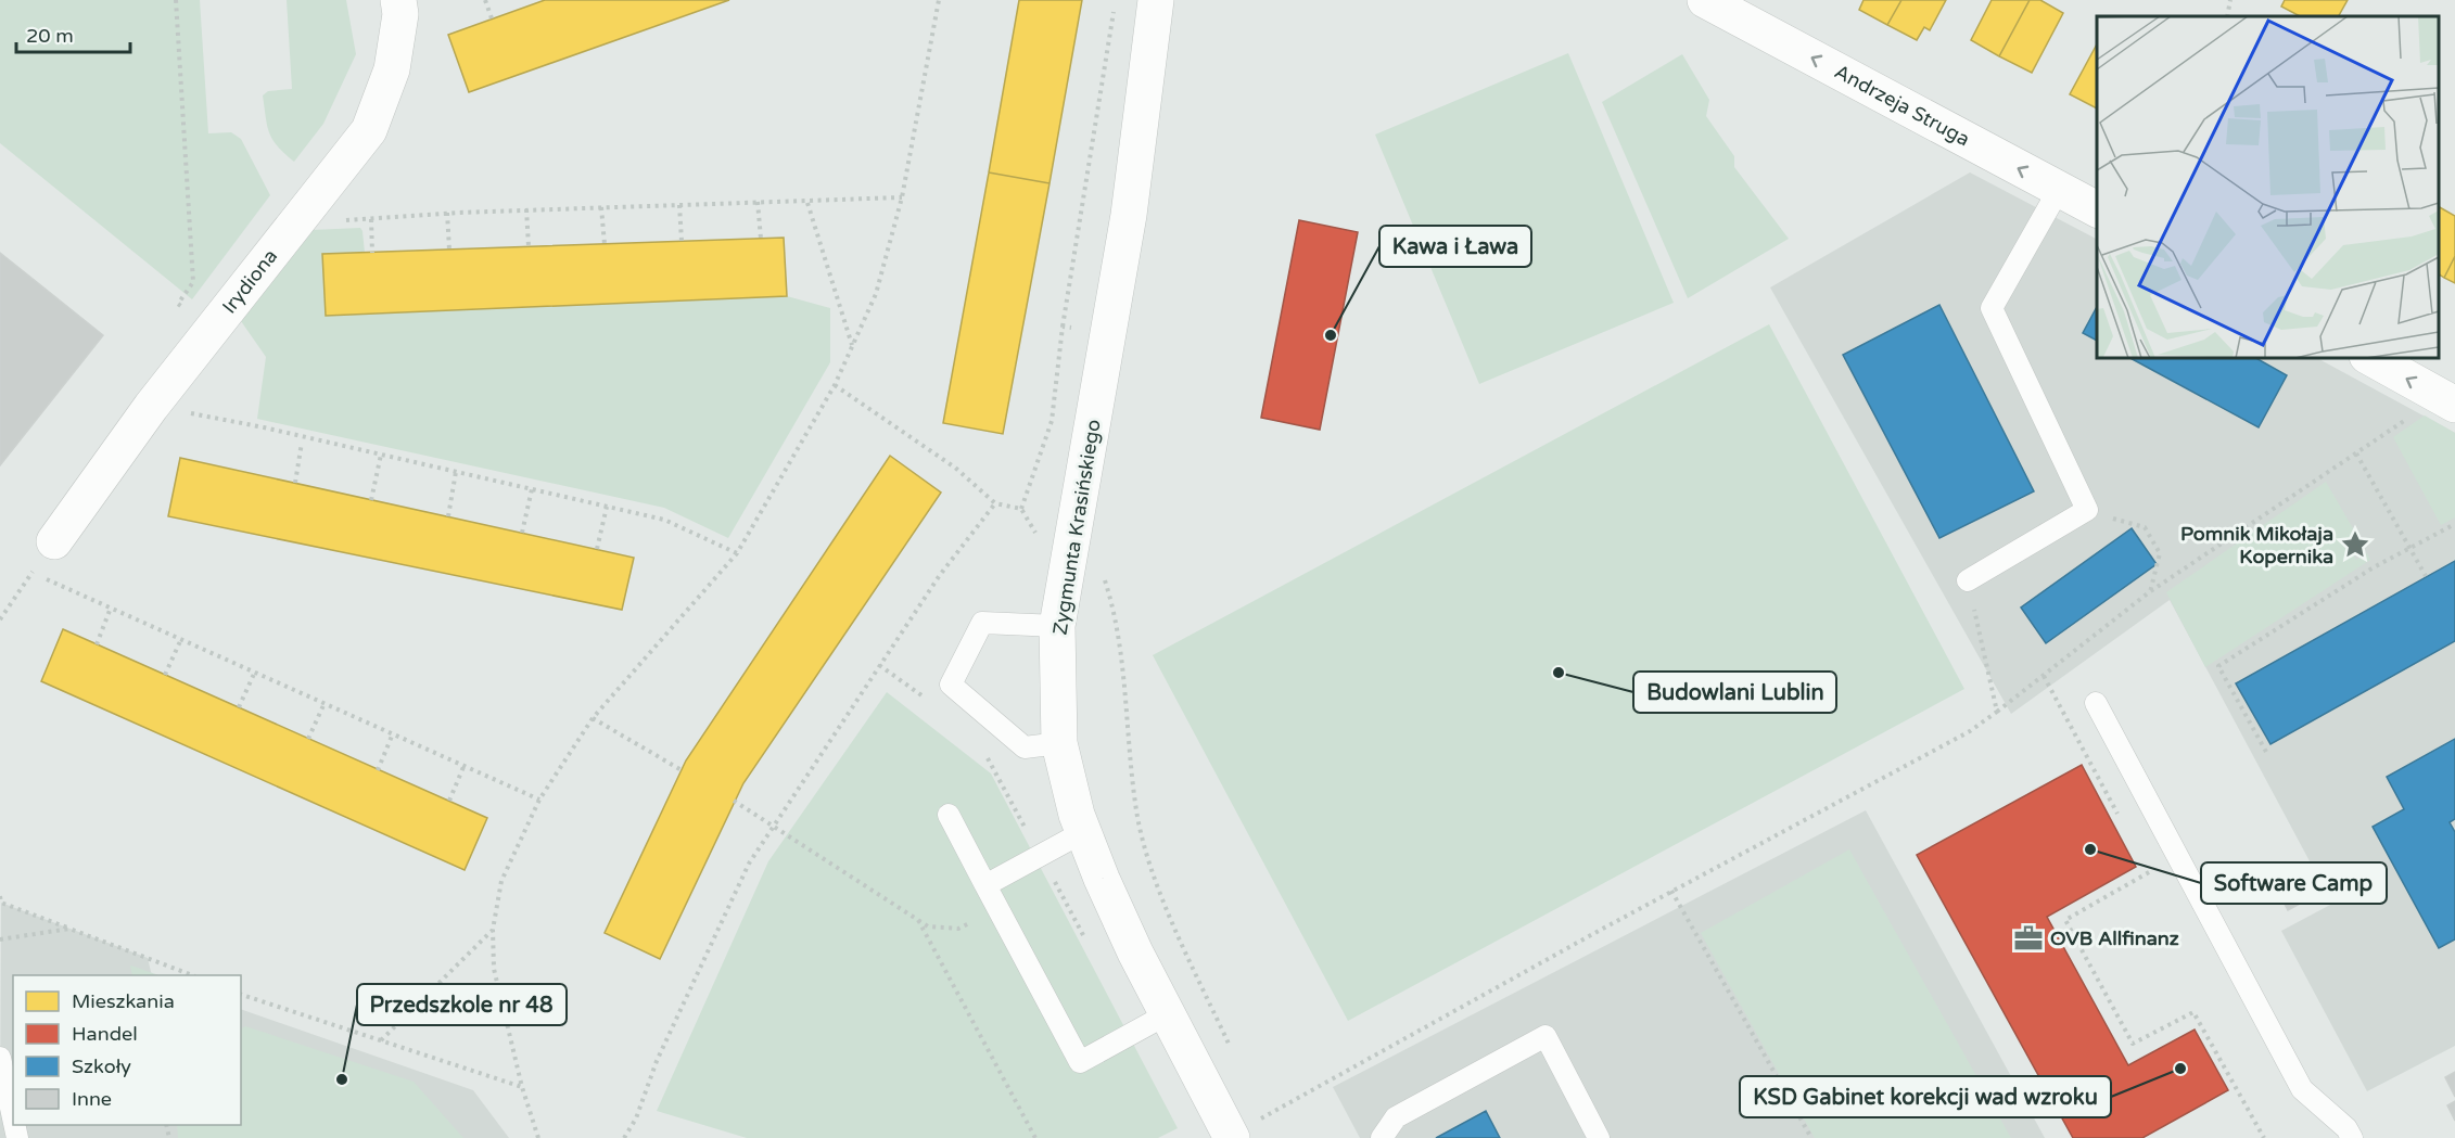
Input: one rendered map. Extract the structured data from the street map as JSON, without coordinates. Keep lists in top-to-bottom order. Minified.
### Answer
{"streets":{"street":["Andrzeja Struga","Irydiona","Zygmunta Krasińskiego"]},"one_way":["Andrzeja Struga"],"places":{"other":["Kawa i Ława","Budowlani Lublin","Software Camp","KSD Gabinet korekcji wad wzroku","Przedszkole nr 48"],"place":["Pomnik Mikołaja Kopernika"],"office":["OVB Allfinanz"]},"legend":["Mieszkania","Handel","Szkoły","Inne"],"scale_bar":"20 m"}
